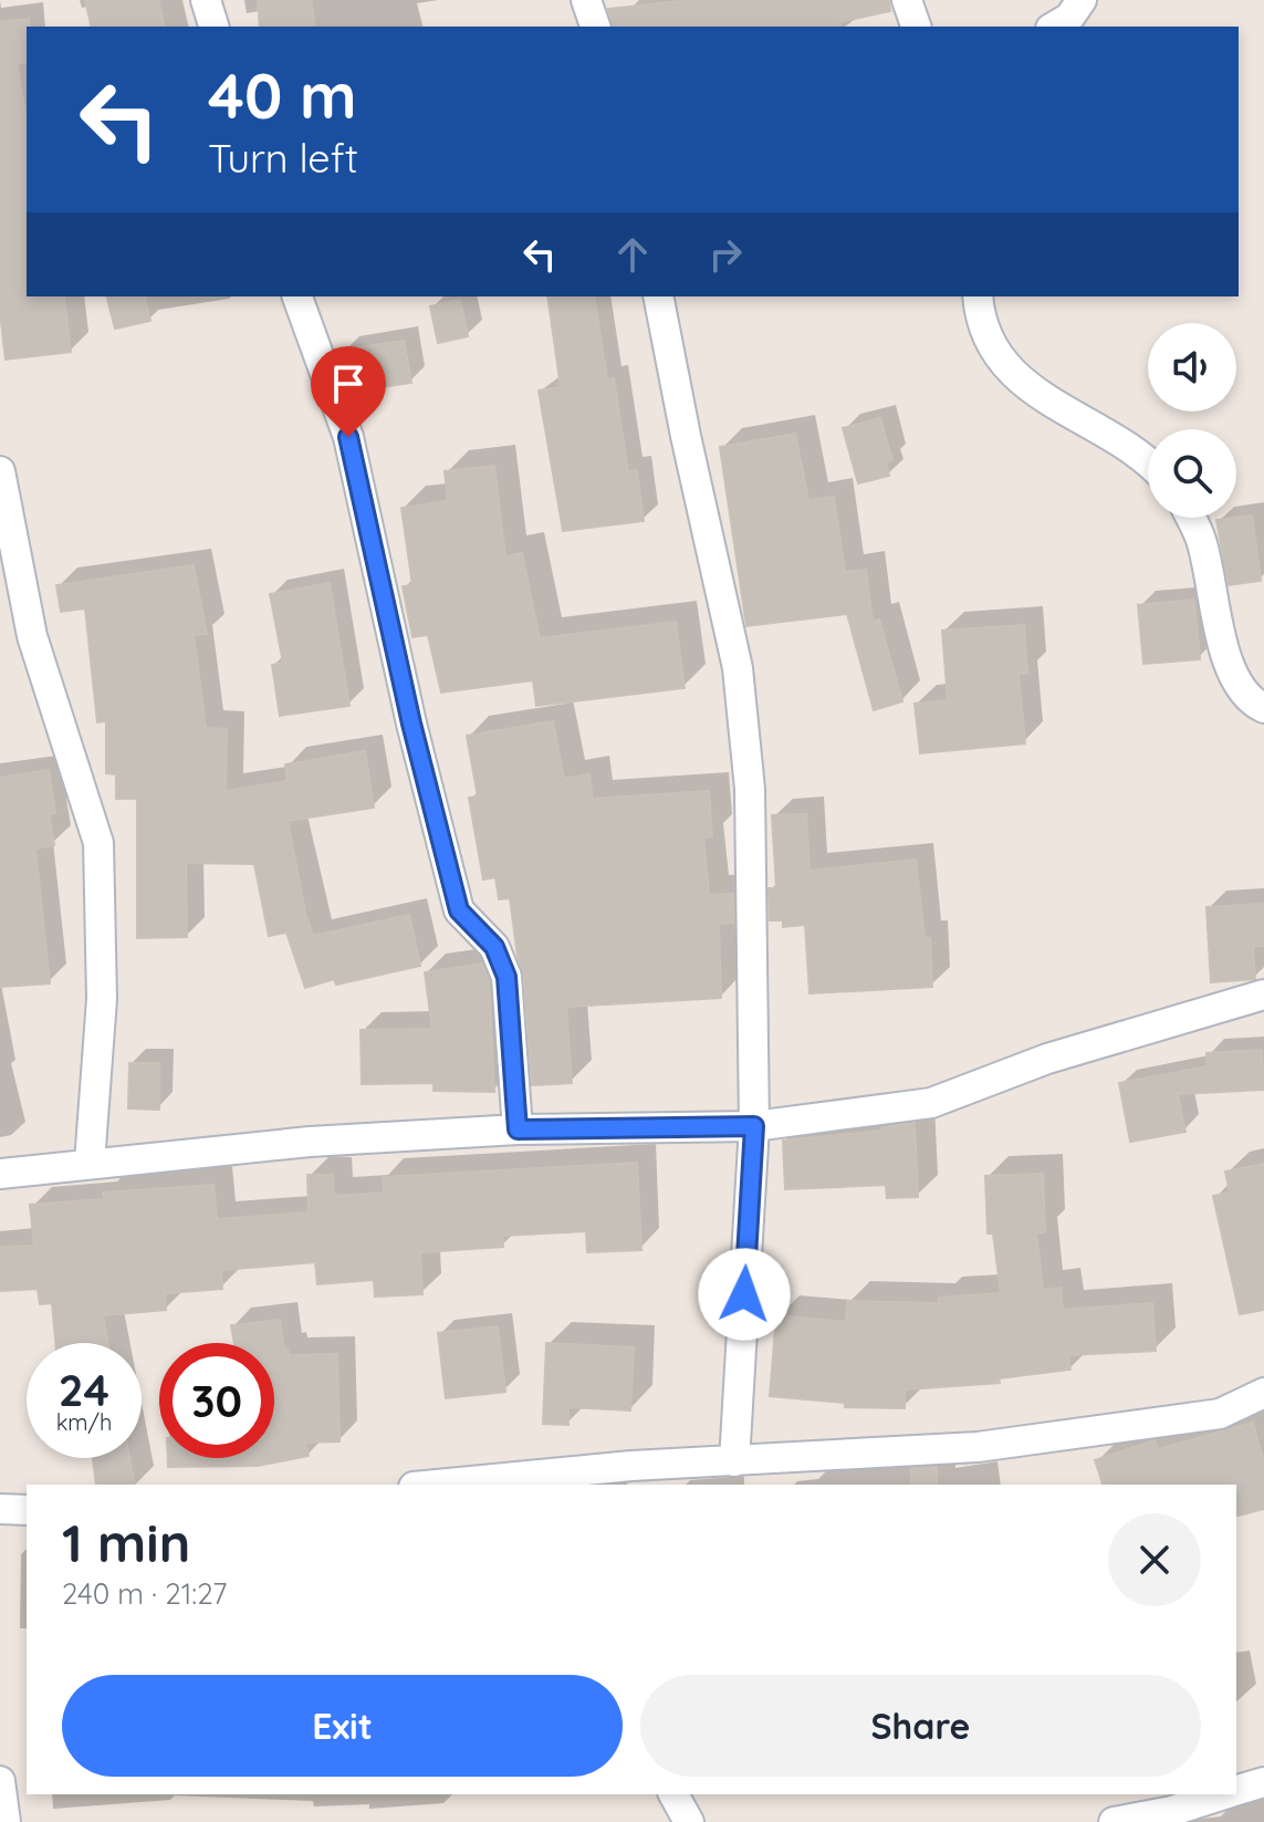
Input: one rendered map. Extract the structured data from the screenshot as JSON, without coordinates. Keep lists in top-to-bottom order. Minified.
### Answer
{"page":{"turn":["40 m","Turn left"],"speed":"24 km/h","limit":"30","heading":["1 min","240 m · 21:27"],"buttons":["Exit","Share"]}}
